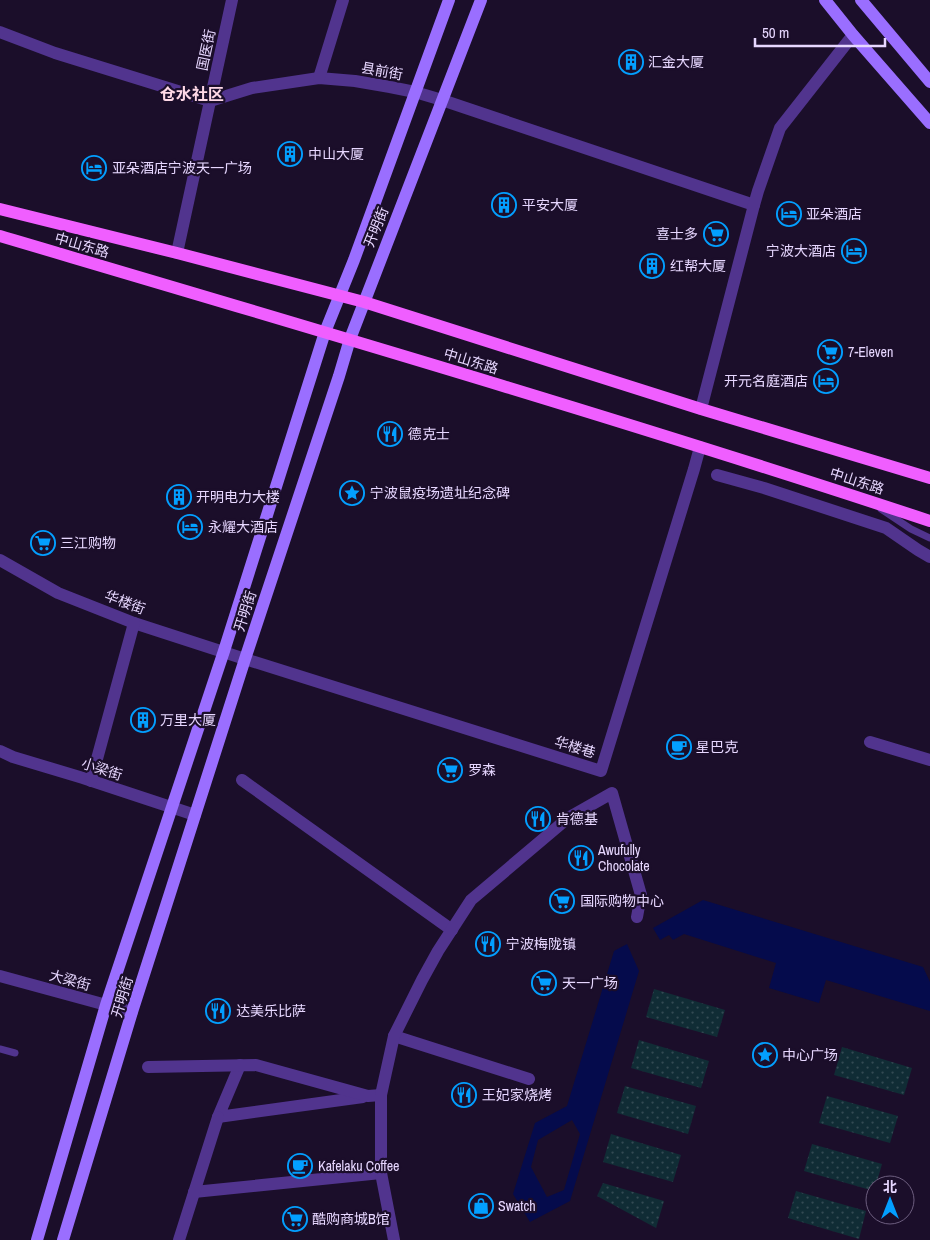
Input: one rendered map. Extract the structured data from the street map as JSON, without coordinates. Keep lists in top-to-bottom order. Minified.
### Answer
{"streets":{"main road":["中山东路"],"street":["国医街","县前街","开明街","华楼街","华楼巷","小梁街","大梁街"]},"crossings":[["国医街","县前街"],["国医街","中山东路"],["县前街","开明街"],["开明街","中山东路"],["开明街","华楼街"],["开明街","华楼巷"],["开明街","小梁街"],["开明街","大梁街"],["中山东路","华楼巷"],["华楼街","华楼巷"]],"districts":["仓水社区"],"places":{"building":["汇金大厦","中山大厦","平安大厦","红帮大厦","开明电力大楼","万里大厦"],"hotel":["亚朵酒店宁波天一广场","亚朵酒店","宁波大酒店","开元名庭酒店","永耀大酒店"],"supermarket":["喜士多","7-Eleven","三江购物","罗森","国际购物中心","天一广场","酷购商城B馆"],"restaurant":["德克士","肯德基","Awufully Chocolate","宁波梅陇镇","达美乐比萨","王妃家烧烤"],"place":["宁波鼠疫场遗址纪念碑","中心广场"],"cafe":["星巴克","Kafelaku Coffee"],"shop":["Swatch"]},"scale_bar":"50 m","north":"top"}
